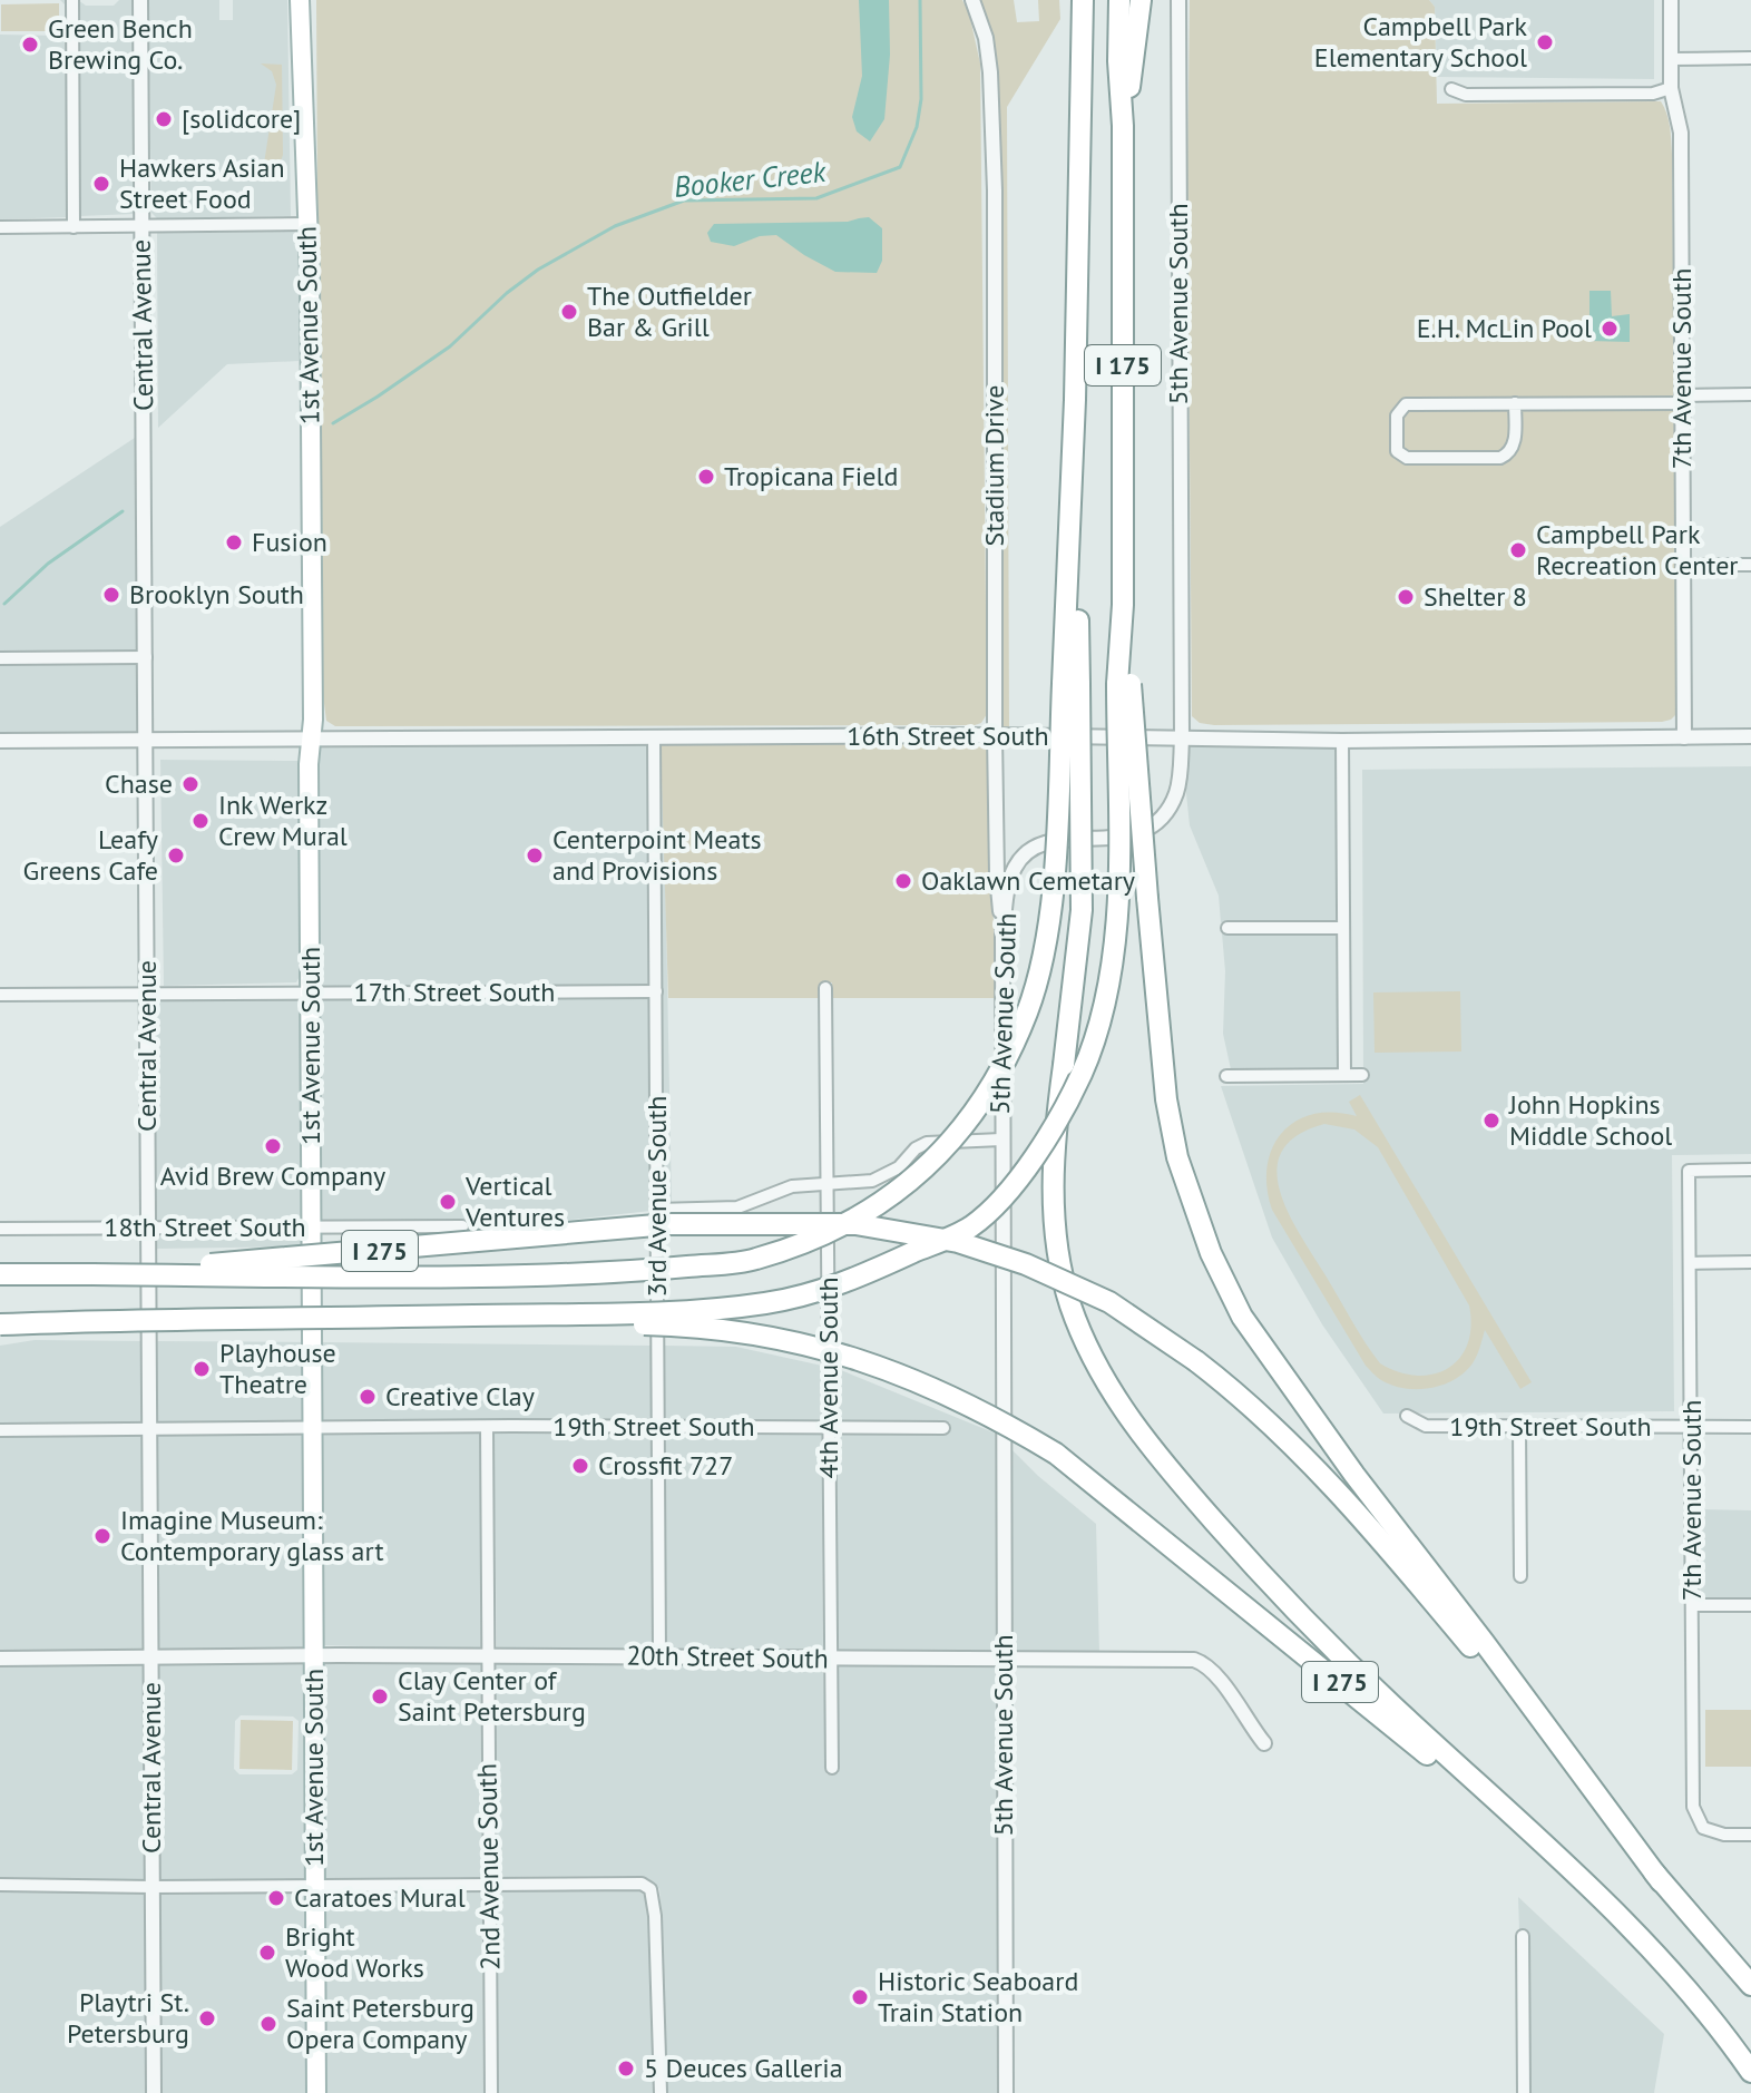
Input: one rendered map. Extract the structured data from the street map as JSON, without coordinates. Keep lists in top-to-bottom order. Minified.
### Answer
{"streets":{"highway":["I 175","I 275"],"main road":["1st Avenue South"],"street":["5th Avenue South","Central Avenue","7th Avenue South","Stadium Drive","16th Street South","17th Street South","3rd Avenue South","18th Street South","4th Avenue South","19th Street South","20th Street South","2nd Avenue South"]},"crossings":[["5th Avenue South","Stadium Drive"],["5th Avenue South","16th Street South"],["5th Avenue South","20th Street South"],["Central Avenue","16th Street South"],["Central Avenue","17th Street South"],["Central Avenue","18th Street South"],["Central Avenue","19th Street South"],["Central Avenue","20th Street South"],["1st Avenue South","16th Street South"],["1st Avenue South","17th Street South"],["1st Avenue South","18th Street South"],["1st Avenue South","19th Street South"],["1st Avenue South","20th Street South"],["7th Avenue South","16th Street South"],["7th Avenue South","19th Street South"],["Stadium Drive","16th Street South"],["16th Street South","3rd Avenue South"],["17th Street South","3rd Avenue South"],["3rd Avenue South","19th Street South"],["3rd Avenue South","20th Street South"],["4th Avenue South","19th Street South"],["4th Avenue South","20th Street South"],["19th Street South","2nd Avenue South"],["20th Street South","2nd Avenue South"]],"water":["Booker Creek"],"places":["Campbell Park Elementary School","Green Bench Brewing Co.","[solidcore]","Hawkers Asian Street Food","The Outfielder Bar & Grill","E.H. McLin Pool","Tropicana Field","Fusion","Campbell Park Recreation Center","Brooklyn South","Shelter 8","Chase","Ink Werkz Crew Mural","Leafy Greens Cafe","Centerpoint Meats and Provisions","Oaklawn Cemetary","John Hopkins Middle School","Avid Brew Company","Vertical Ventures","Playhouse Theatre","Creative Clay","Crossfit 727","Imagine Museum: Contemporary glass art","Clay Center of Saint Petersburg","Caratoes Mural","Bright Wood Works","Historic Seaboard Train Station","Playtri St. Petersburg","Saint Petersburg Opera Company","5 Deuces Galleria"]}
